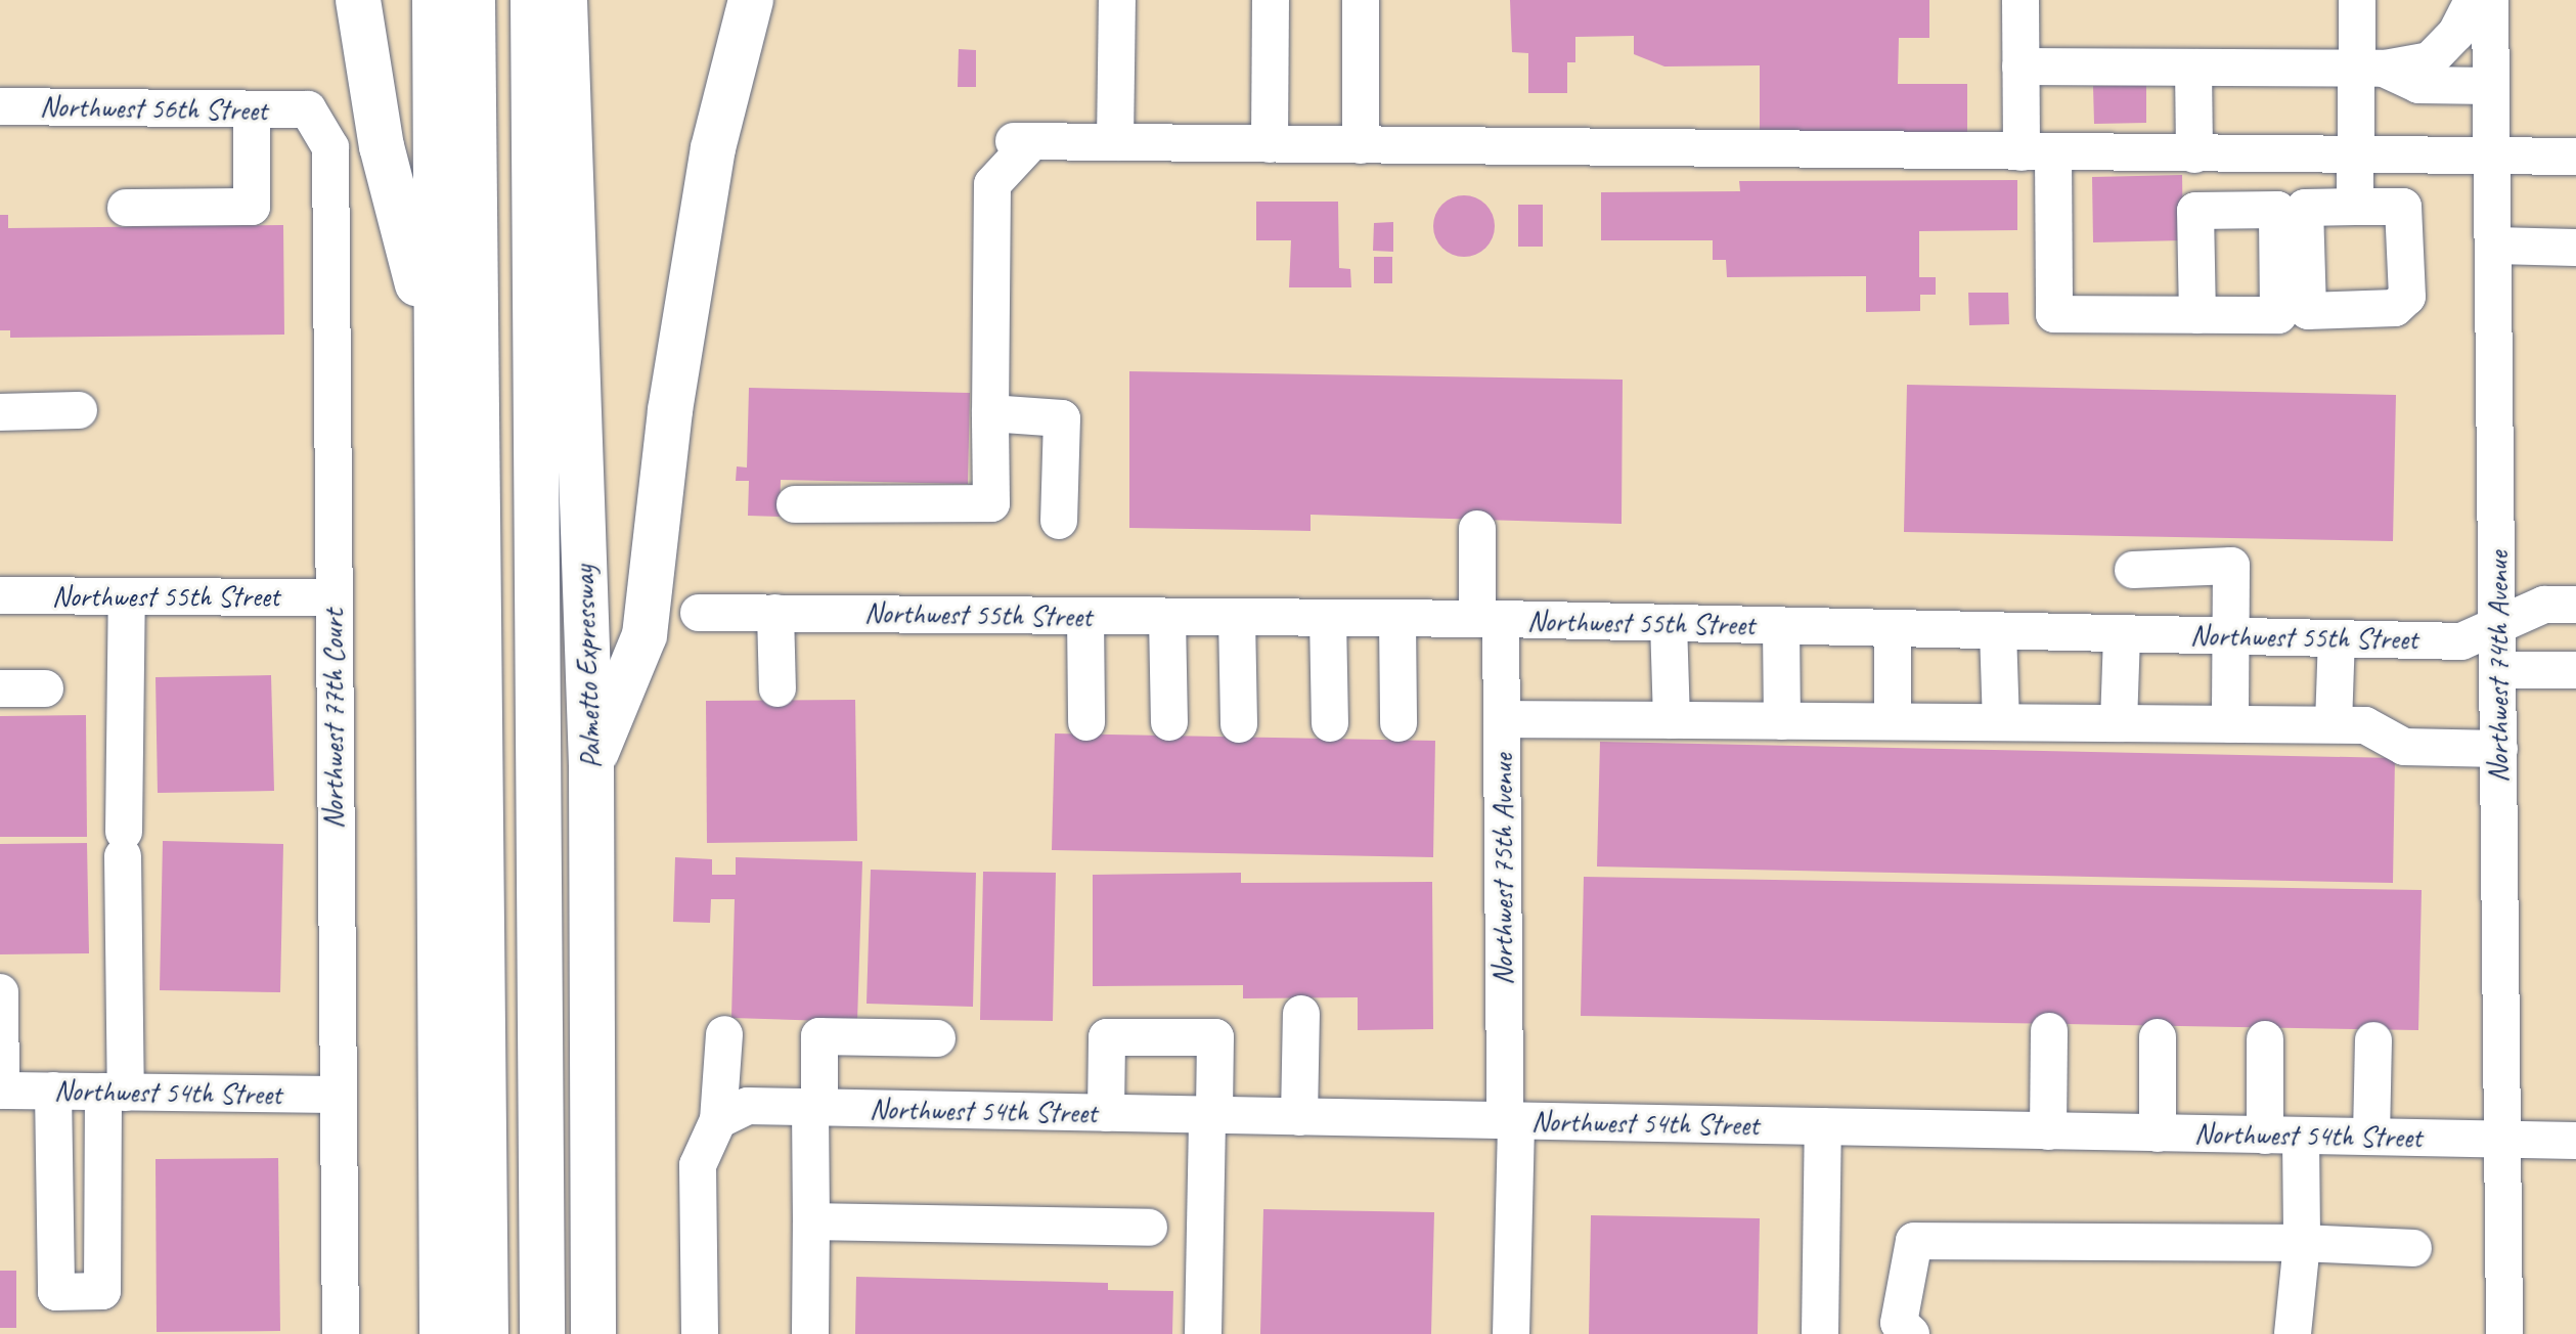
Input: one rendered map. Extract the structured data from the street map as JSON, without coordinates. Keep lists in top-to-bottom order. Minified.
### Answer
{"streets":{"highway":["Palmetto Expressway"],"street":["Northwest 56th Street","Northwest 55th Street","Northwest 74th Avenue","Northwest 77th Court","Northwest 75th Avenue","Northwest 54th Street"]},"crossings":[["Northwest 56th Street","Northwest 77th Court"],["Northwest 55th Street","Northwest 74th Avenue"],["Northwest 55th Street","Northwest 77th Court"],["Northwest 55th Street","Northwest 75th Avenue"],["Northwest 74th Avenue","Northwest 54th Street"],["Northwest 77th Court","Northwest 54th Street"],["Northwest 75th Avenue","Northwest 54th Street"]]}
